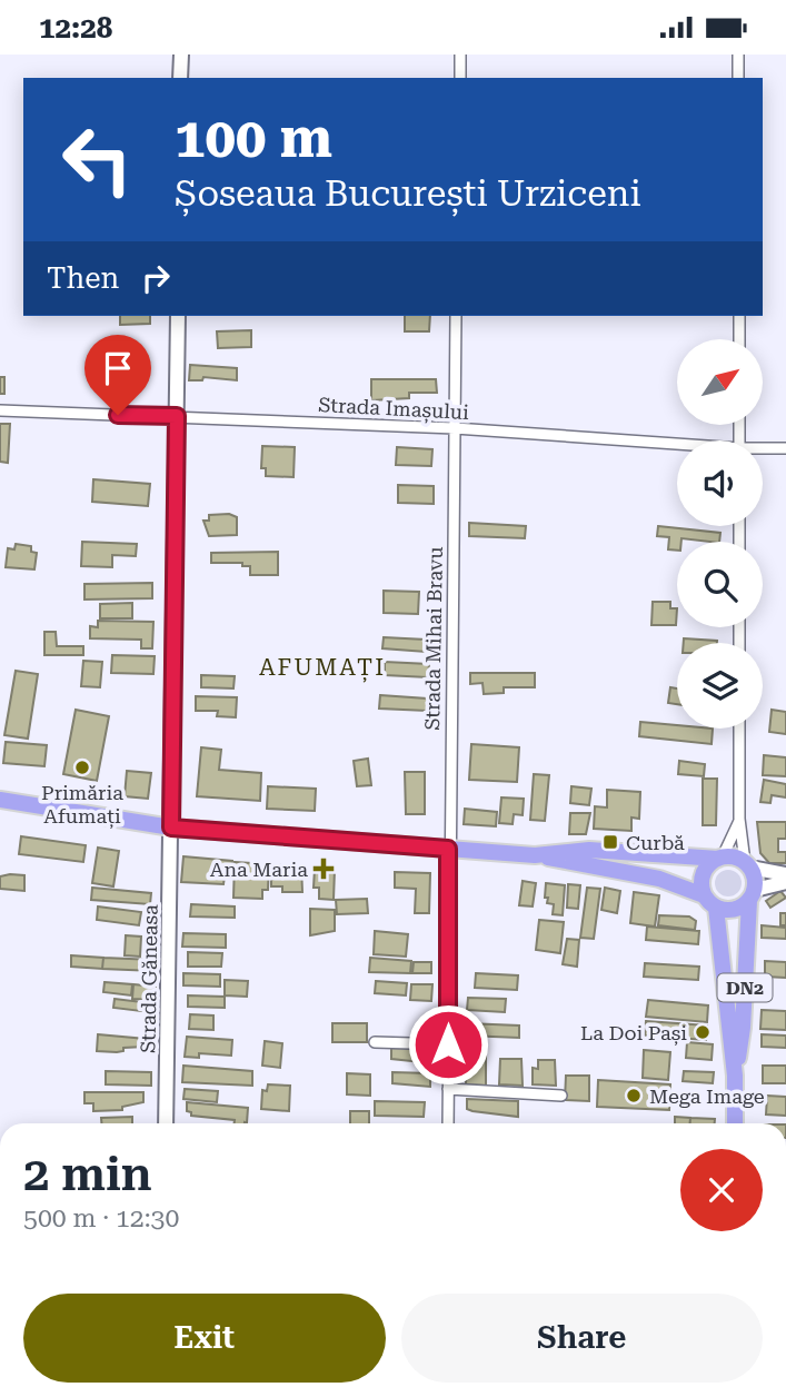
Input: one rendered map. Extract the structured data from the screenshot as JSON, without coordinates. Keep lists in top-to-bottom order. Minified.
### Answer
{"streets":{"highway":["DN2"],"main road":["Strada Găneasa"],"street":["Strada Imașului","Strada Mihai Bravu"]},"crossings":[["Strada Imașului","Strada Mihai Bravu"],["Strada Imașului","Strada Găneasa"]],"districts":["AFUMAȚI"],"places":{"other":["Primăria Afumați","La Doi Pași","Mega Image"],"transit":["Curbă"],"health":["Ana Maria"]},"north":"top right","page":{"status":"12:28","turn":["100 m","Șoseaua București Urziceni"],"then":"Then","heading":["2 min","500 m · 12:30"],"buttons":["Exit","Share"]}}
